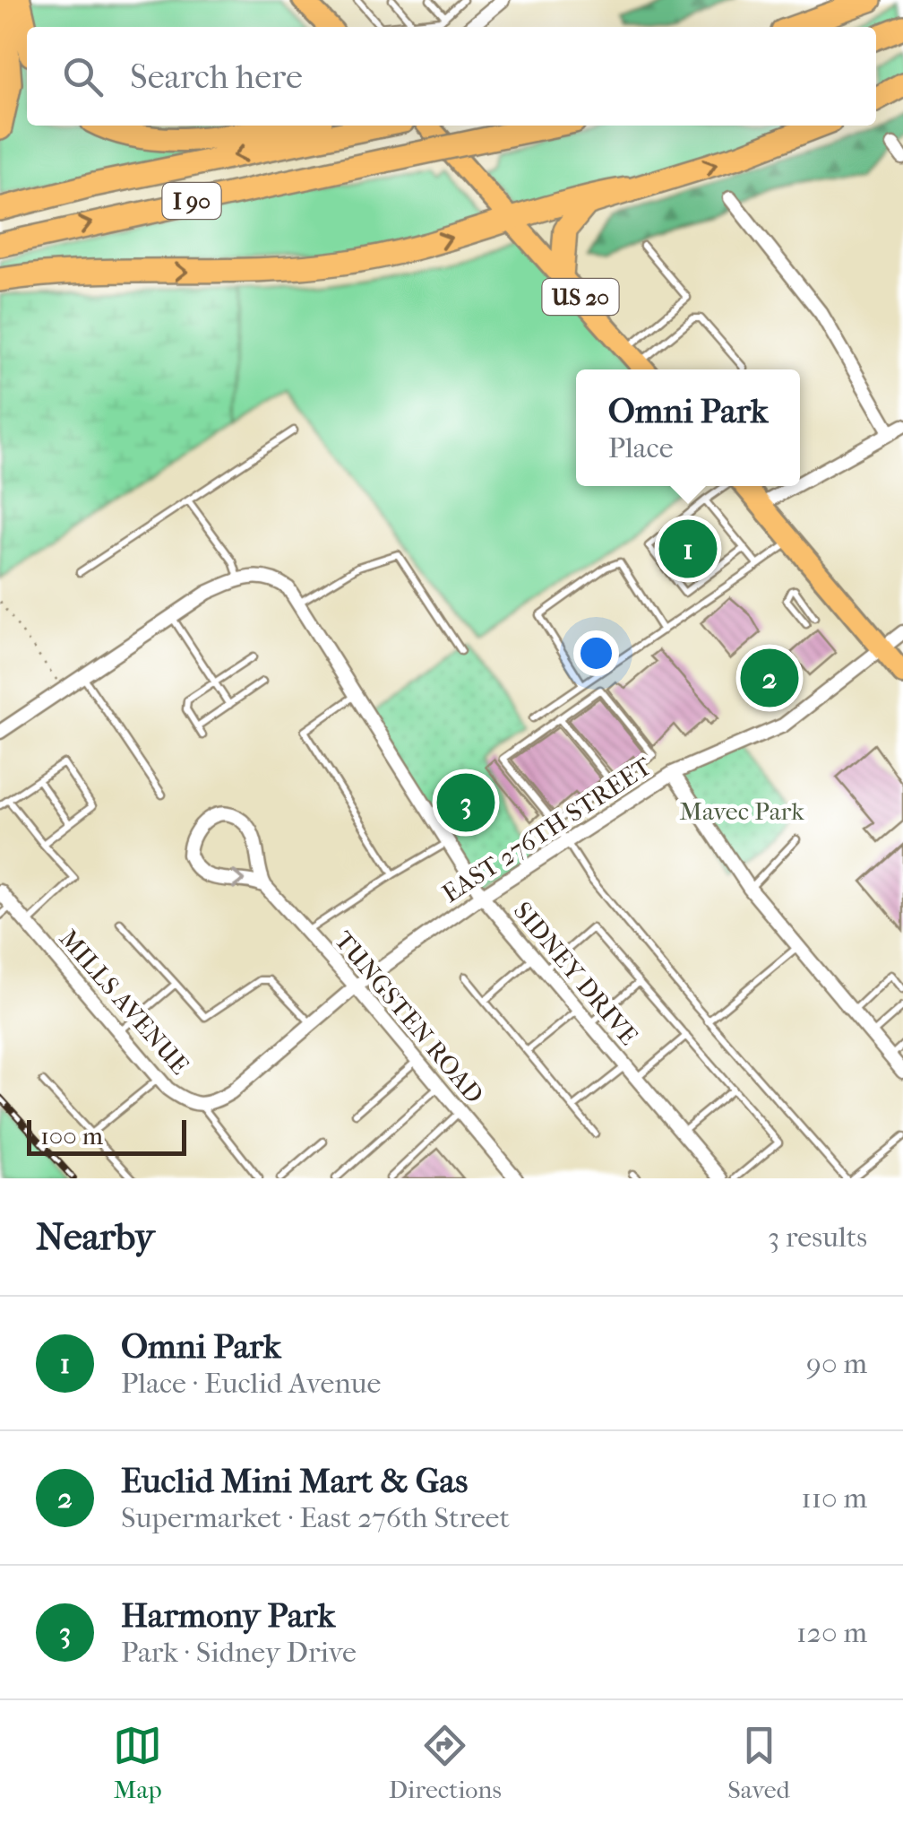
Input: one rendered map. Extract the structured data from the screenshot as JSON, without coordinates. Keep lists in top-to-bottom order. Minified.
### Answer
{"streets":{"highway":["I 90"],"main road":["US 20"],"street":["EAST 276TH STREET","SIDNEY DRIVE","MILLS AVENUE","TUNGSTEN ROAD"]},"crossings":[["EAST 276TH STREET","SIDNEY DRIVE"],["EAST 276TH STREET","MILLS AVENUE"],["EAST 276TH STREET","TUNGSTEN ROAD"]],"parks":["Mavec Park"],"scale_bar":"100 m","page":{"search":"Search here","popup":["Omni Park","Place"],"pins":["1","2","3"],"scale":"100 m","heading":["Nearby","3 results"],"list":[{"mark":"1","name":"Omni Park","note":"Place · Euclid Avenue","value":"90 m"},{"mark":"2","name":"Euclid Mini Mart & Gas","note":"Supermarket · East 276th Street","value":"110 m"},{"mark":"3","name":"Harmony Park","note":"Park · Sidney Drive","value":"120 m"}],"nav":["Map","Directions","Saved"]}}
